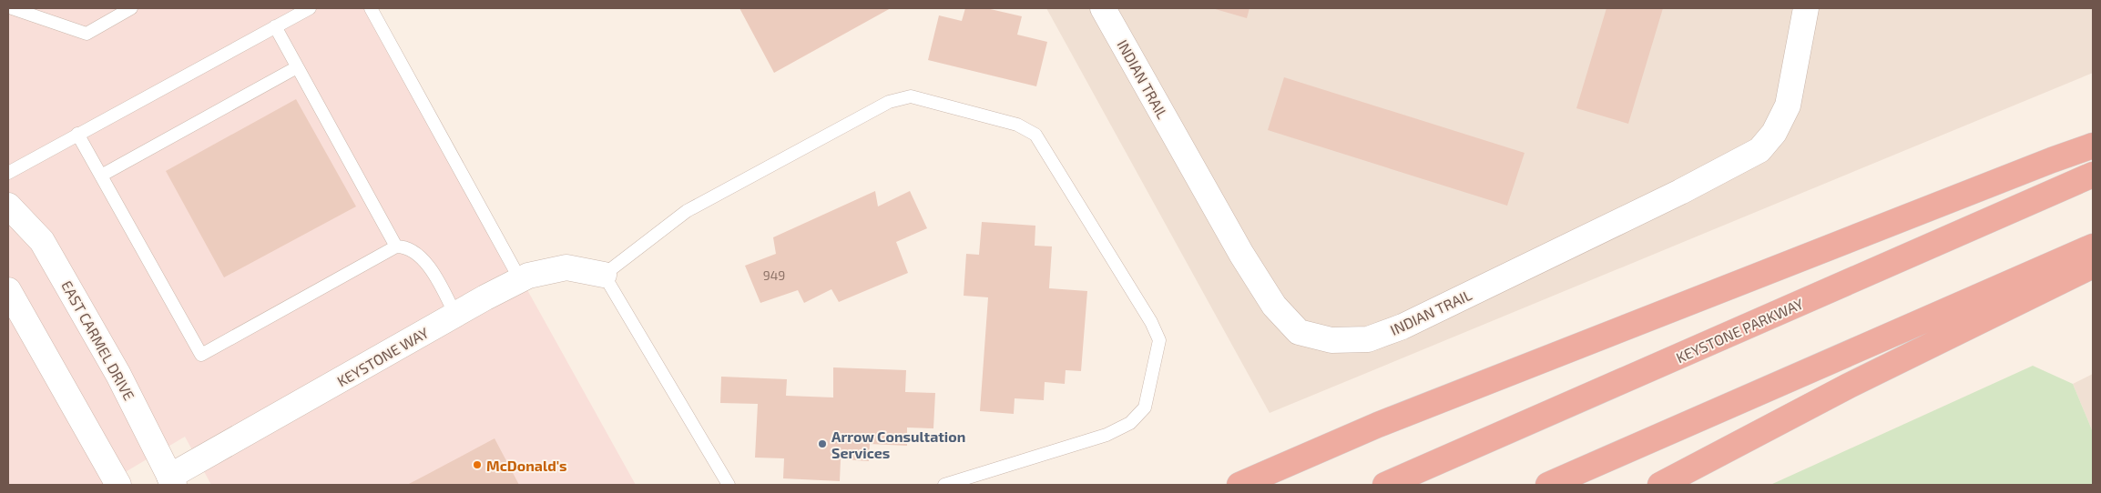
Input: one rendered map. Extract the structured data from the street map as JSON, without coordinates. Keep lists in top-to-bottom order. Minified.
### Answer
{"streets":{"highway":["KEYSTONE PARKWAY"],"street":["INDIAN TRAIL","EAST CARMEL DRIVE","KEYSTONE WAY"]},"crossings":[["EAST CARMEL DRIVE","KEYSTONE WAY"]],"places":["Arrow Consultation Services","McDonald's"],"house_numbers":["949"]}
